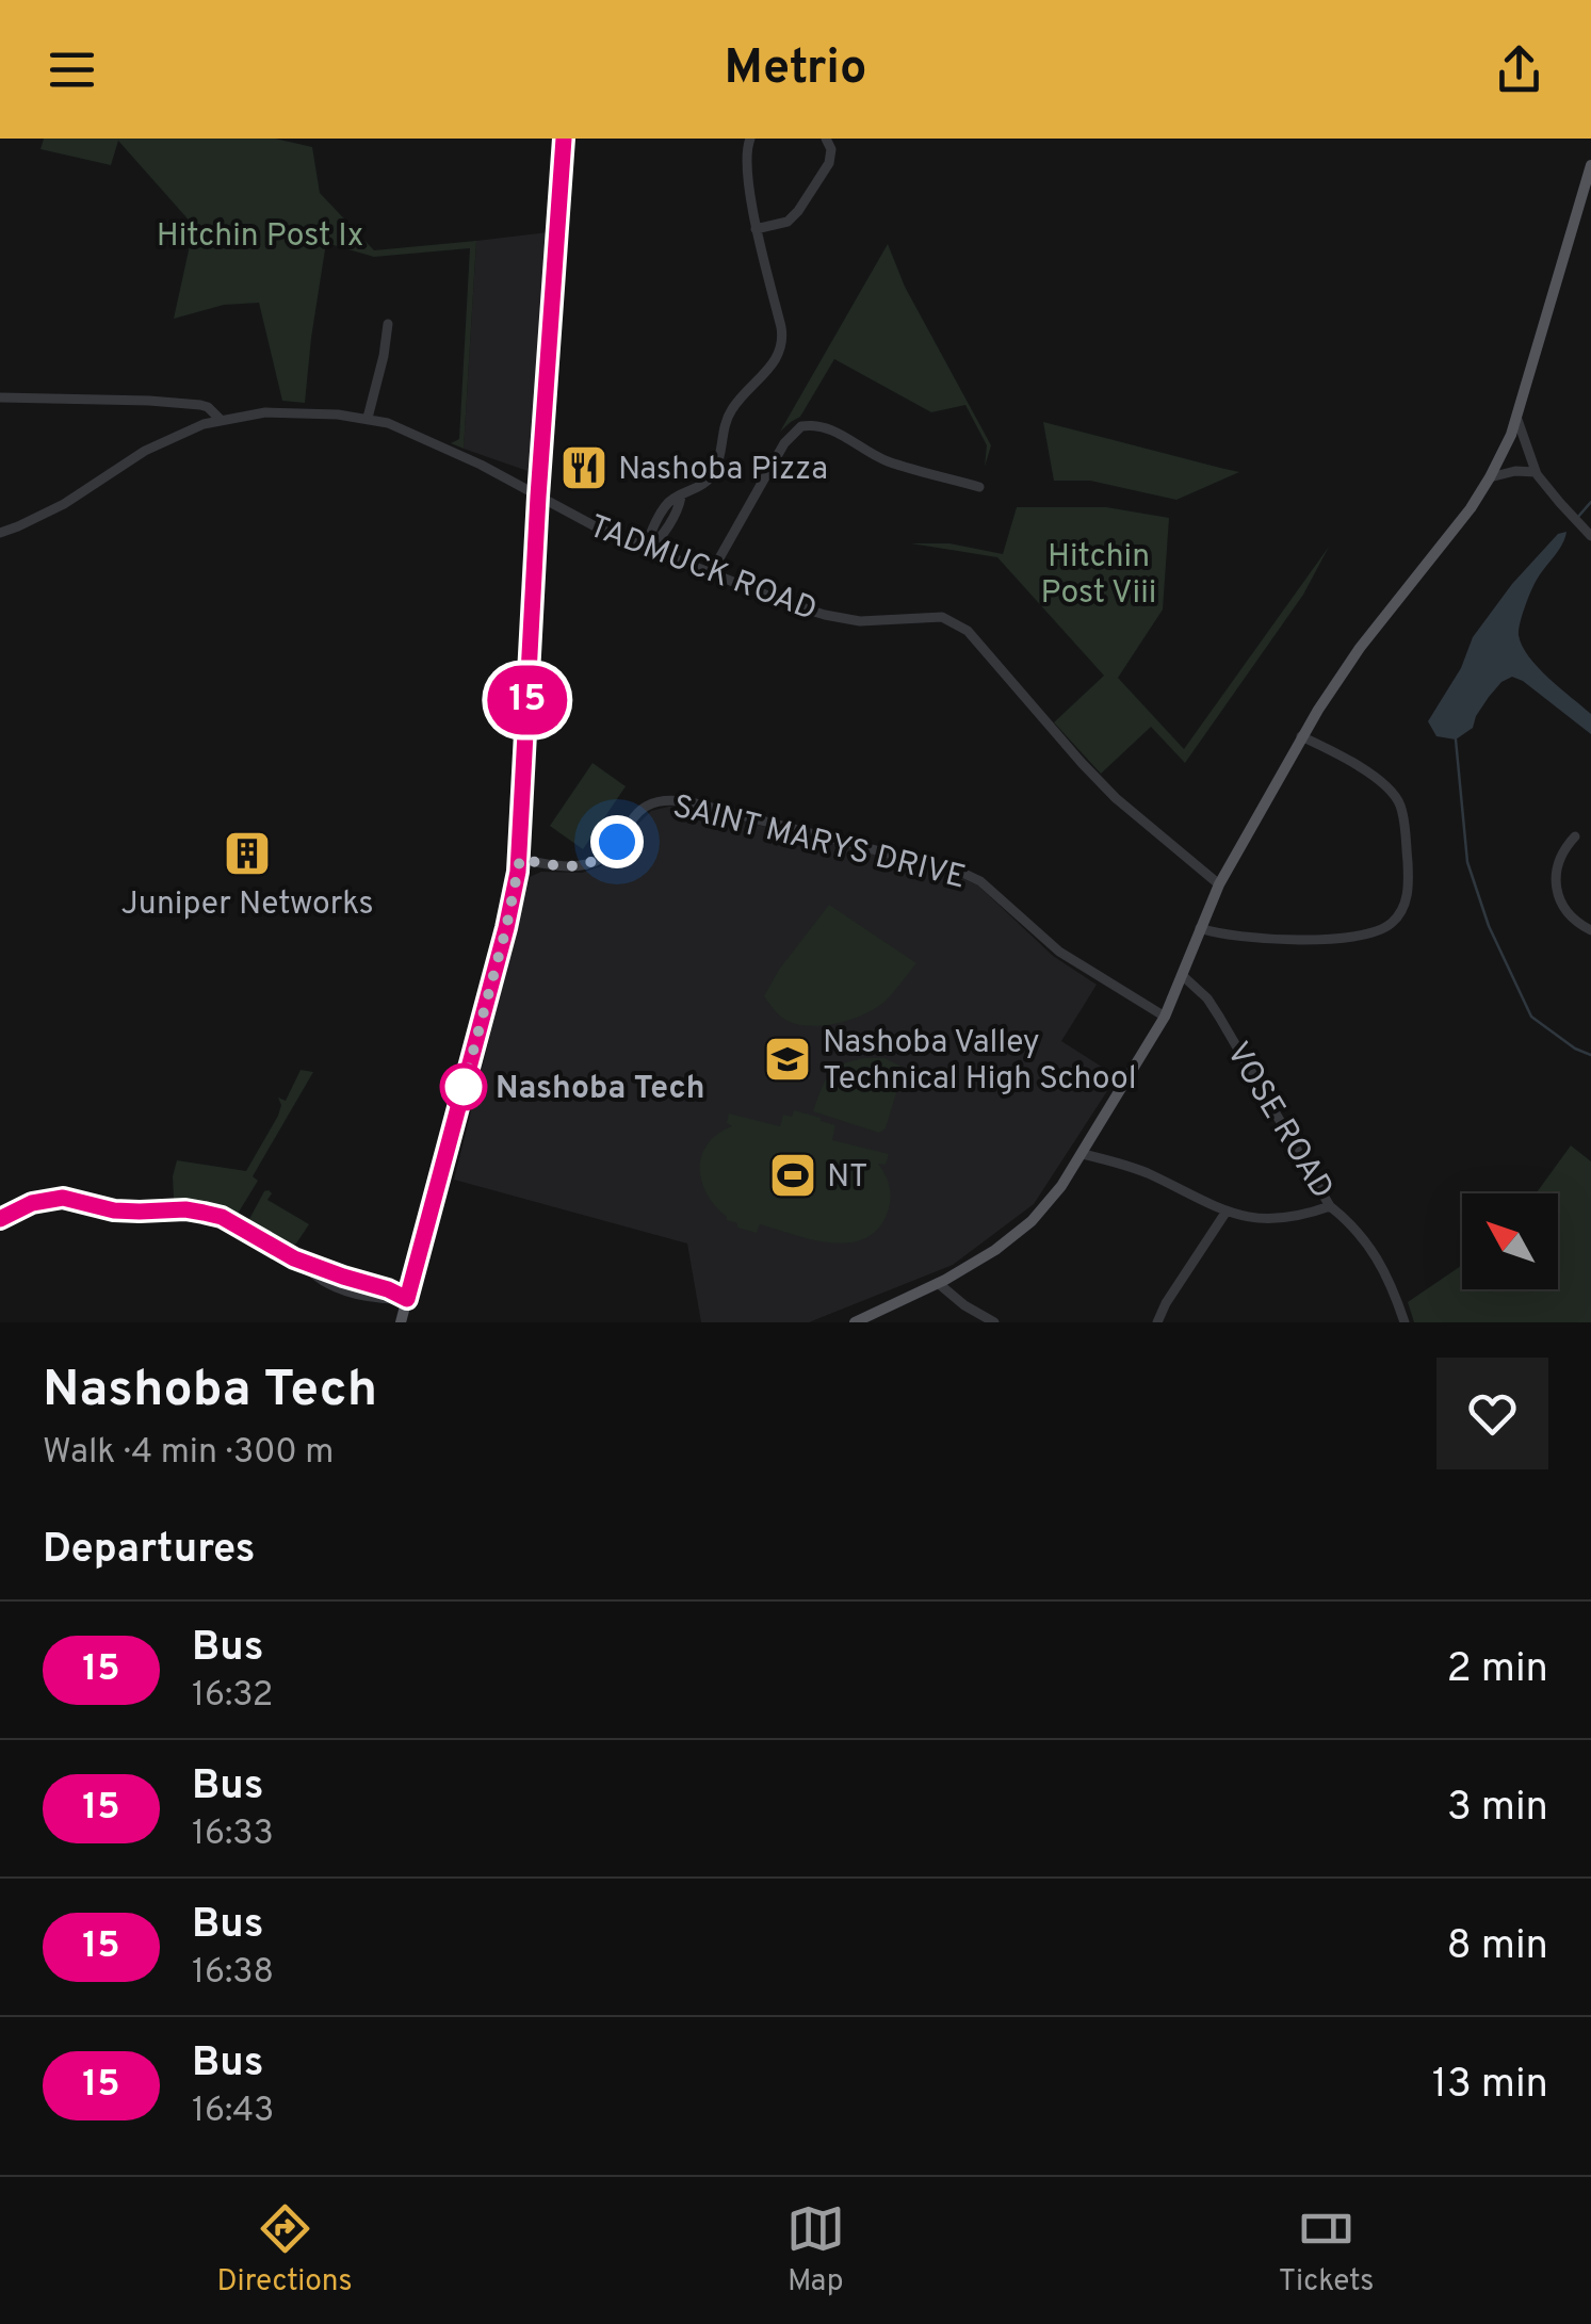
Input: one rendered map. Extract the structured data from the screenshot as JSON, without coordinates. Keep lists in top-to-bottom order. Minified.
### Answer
{"streets":{"street":["TADMUCK ROAD","SAINT MARYS DRIVE","VOSE ROAD"]},"parks":["Hitchin Post Ix","Hitchin Post Viii"],"places":{"restaurant":["Nashoba Pizza"],"building":["Juniper Networks"],"school or university":["Nashoba Valley Technical High School"],"other":["Nashoba Tech"],"sports":["NT"]},"lines":["bus line 15"],"north":"top left","page":{"header":"Metrio","on_map":"15","heading":[["Nashoba Tech","Walk · 4 min · 300 m"],"Departures"],"list":[{"mark":"15","name":"Bus","note":"16:32","value":"2 min"},{"mark":"15","name":"Bus","note":"16:33","value":"3 min"},{"mark":"15","name":"Bus","note":"16:38","value":"8 min"},{"mark":"15","name":"Bus","note":"16:43","value":"13 min"}],"tabs":["Directions","Map","Tickets"]}}
